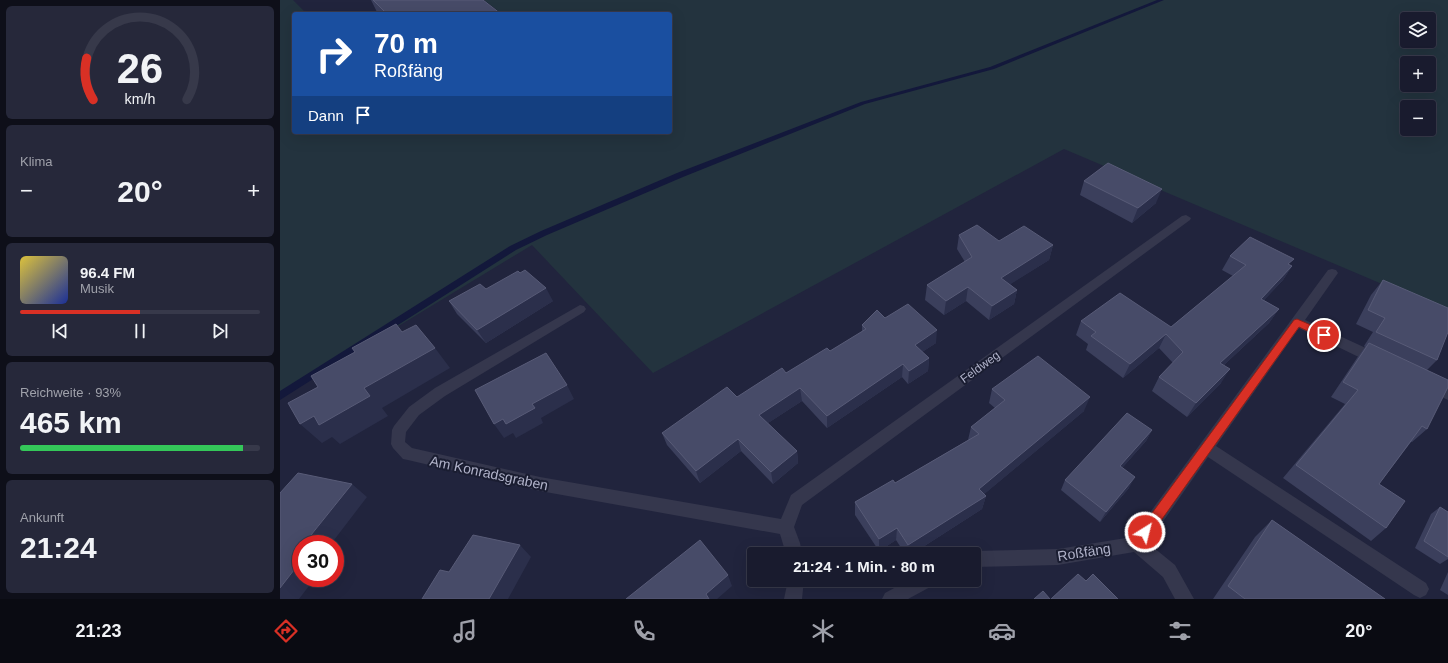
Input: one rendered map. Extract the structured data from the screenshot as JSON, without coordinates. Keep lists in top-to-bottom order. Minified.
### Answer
{"streets":{"street":["Feldweg","Am Konradsgraben","Roßfäng"]},"crossings":[["Feldweg","Am Konradsgraben"]],"page":{"map_buttons":["+","−"],"turn":["70 m","Roßfäng"],"then":"Dann","tile":["Klima",["Reichweite · 93%","465 km"],["Ankunft","21:24"]],"heat":["−","20°","+"],"song":["96.4 FM","Musik"],"limit":"30","trip":"21:24 · 1 Min. · 80 m","tabs":["21:23","20°"],"gauge":["26","km/h"]}}
